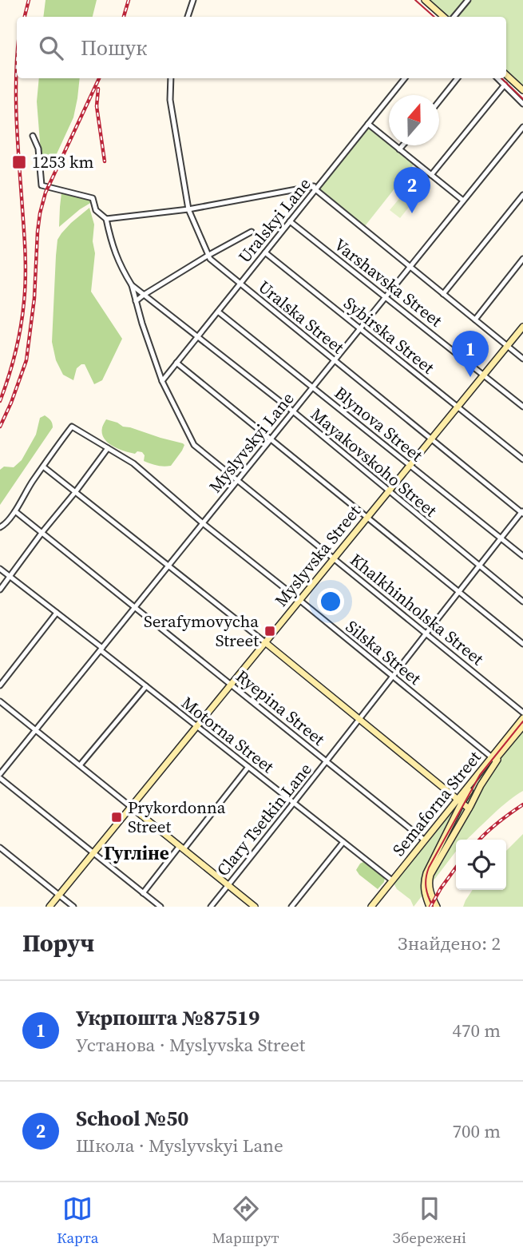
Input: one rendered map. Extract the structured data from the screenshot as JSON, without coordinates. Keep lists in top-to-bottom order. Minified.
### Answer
{"streets":{"street":["Uralskyi Lane","Varshavska Street","Uralska Street","Sybirska Street","Blynova Street","Myslyvskyi Lane","Mayakovskoho Street","Myslyvska Street","Khalkhinholska Street","Silska Street","Ryepina Street","Motorna Street","Semaforna Street","Clary Tsetkin Lane"]},"crossings":[["Uralskyi Lane","Varshavska Street"],["Uralskyi Lane","Uralska Street"],["Uralskyi Lane","Sybirska Street"],["Uralskyi Lane","Blynova Street"],["Uralskyi Lane","Mayakovskoho Street"],["Uralskyi Lane","Khalkhinholska Street"],["Varshavska Street","Myslyvskyi Lane"],["Varshavska Street","Myslyvska Street"],["Uralska Street","Myslyvskyi Lane"],["Uralska Street","Myslyvska Street"],["Uralska Street","Clary Tsetkin Lane"],["Sybirska Street","Myslyvskyi Lane"],["Sybirska Street","Myslyvska Street"],["Blynova Street","Myslyvskyi Lane"],["Blynova Street","Myslyvska Street"],["Blynova Street","Clary Tsetkin Lane"],["Myslyvskyi Lane","Mayakovskoho Street"],["Myslyvskyi Lane","Khalkhinholska Street"],["Myslyvskyi Lane","Silska Street"],["Myslyvskyi Lane","Ryepina Street"],["Myslyvskyi Lane","Motorna Street"],["Mayakovskoho Street","Myslyvska Street"],["Mayakovskoho Street","Khalkhinholska Street"],["Mayakovskoho Street","Clary Tsetkin Lane"],["Myslyvska Street","Khalkhinholska Street"],["Myslyvska Street","Silska Street"],["Myslyvska Street","Ryepina Street"],["Myslyvska Street","Motorna Street"],["Khalkhinholska Street","Clary Tsetkin Lane"],["Silska Street","Semaforna Street"],["Silska Street","Clary Tsetkin Lane"],["Ryepina Street","Semaforna Street"],["Ryepina Street","Clary Tsetkin Lane"],["Motorna Street","Semaforna Street"],["Motorna Street","Clary Tsetkin Lane"]],"districts":["Гугліне"],"places":{"transit":["1253 km","Serafymovycha Street","Prykordonna Street"]},"north":"top","page":{"search":"Пошук","pins":["2","1"],"heading":["Поруч","Знайдено: 2"],"list":[{"mark":"1","name":"Укрпошта №87519","note":"Установа · Myslyvska Street","value":"470 m"},{"mark":"2","name":"School №50","note":"Школа · Myslyvskyi Lane","value":"700 m"}],"nav":["Карта","Маршрут","Збережені"]}}
